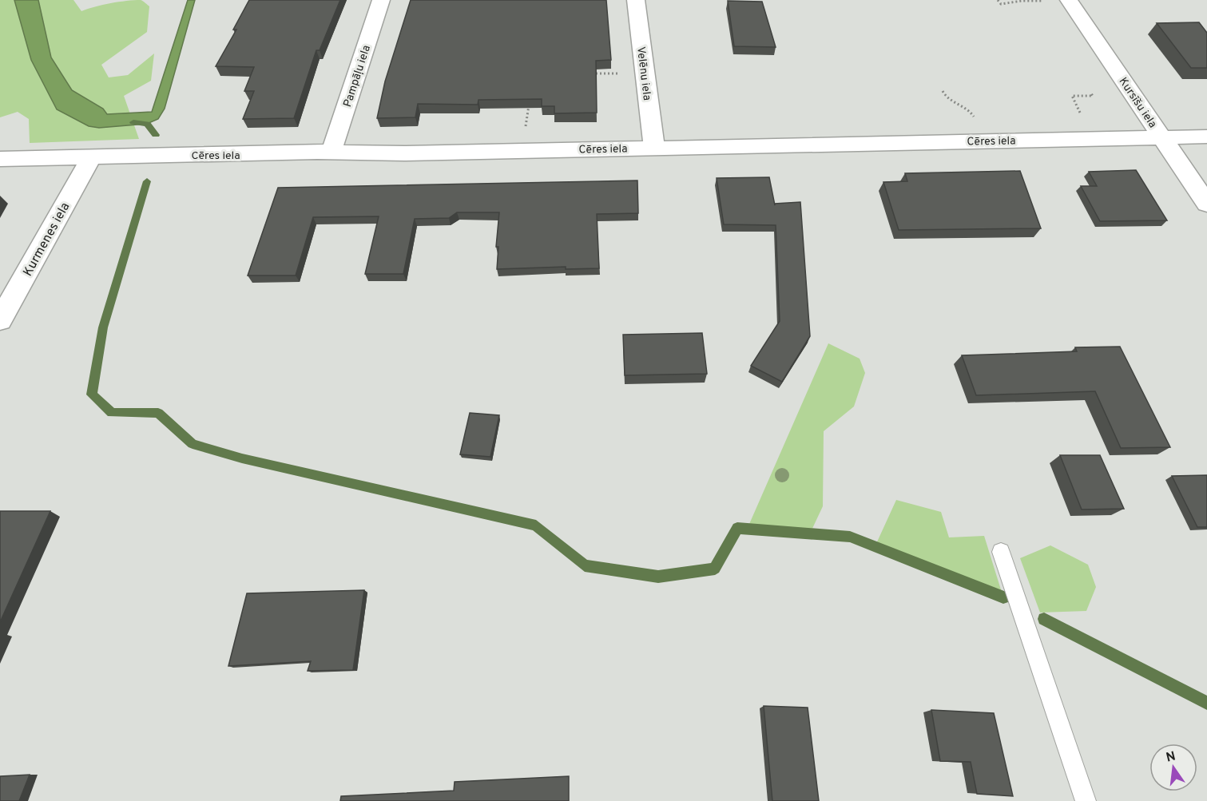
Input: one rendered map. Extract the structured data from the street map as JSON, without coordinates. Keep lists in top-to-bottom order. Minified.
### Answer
{"streets":{"street":["Velēnu iela","Pampāļu iela","Kursīšu iela","Cēres iela","Kurmenes iela"]},"crossings":[["Velēnu iela","Cēres iela"],["Pampāļu iela","Cēres iela"],["Kursīšu iela","Cēres iela"],["Cēres iela","Kurmenes iela"]],"north":"top"}
